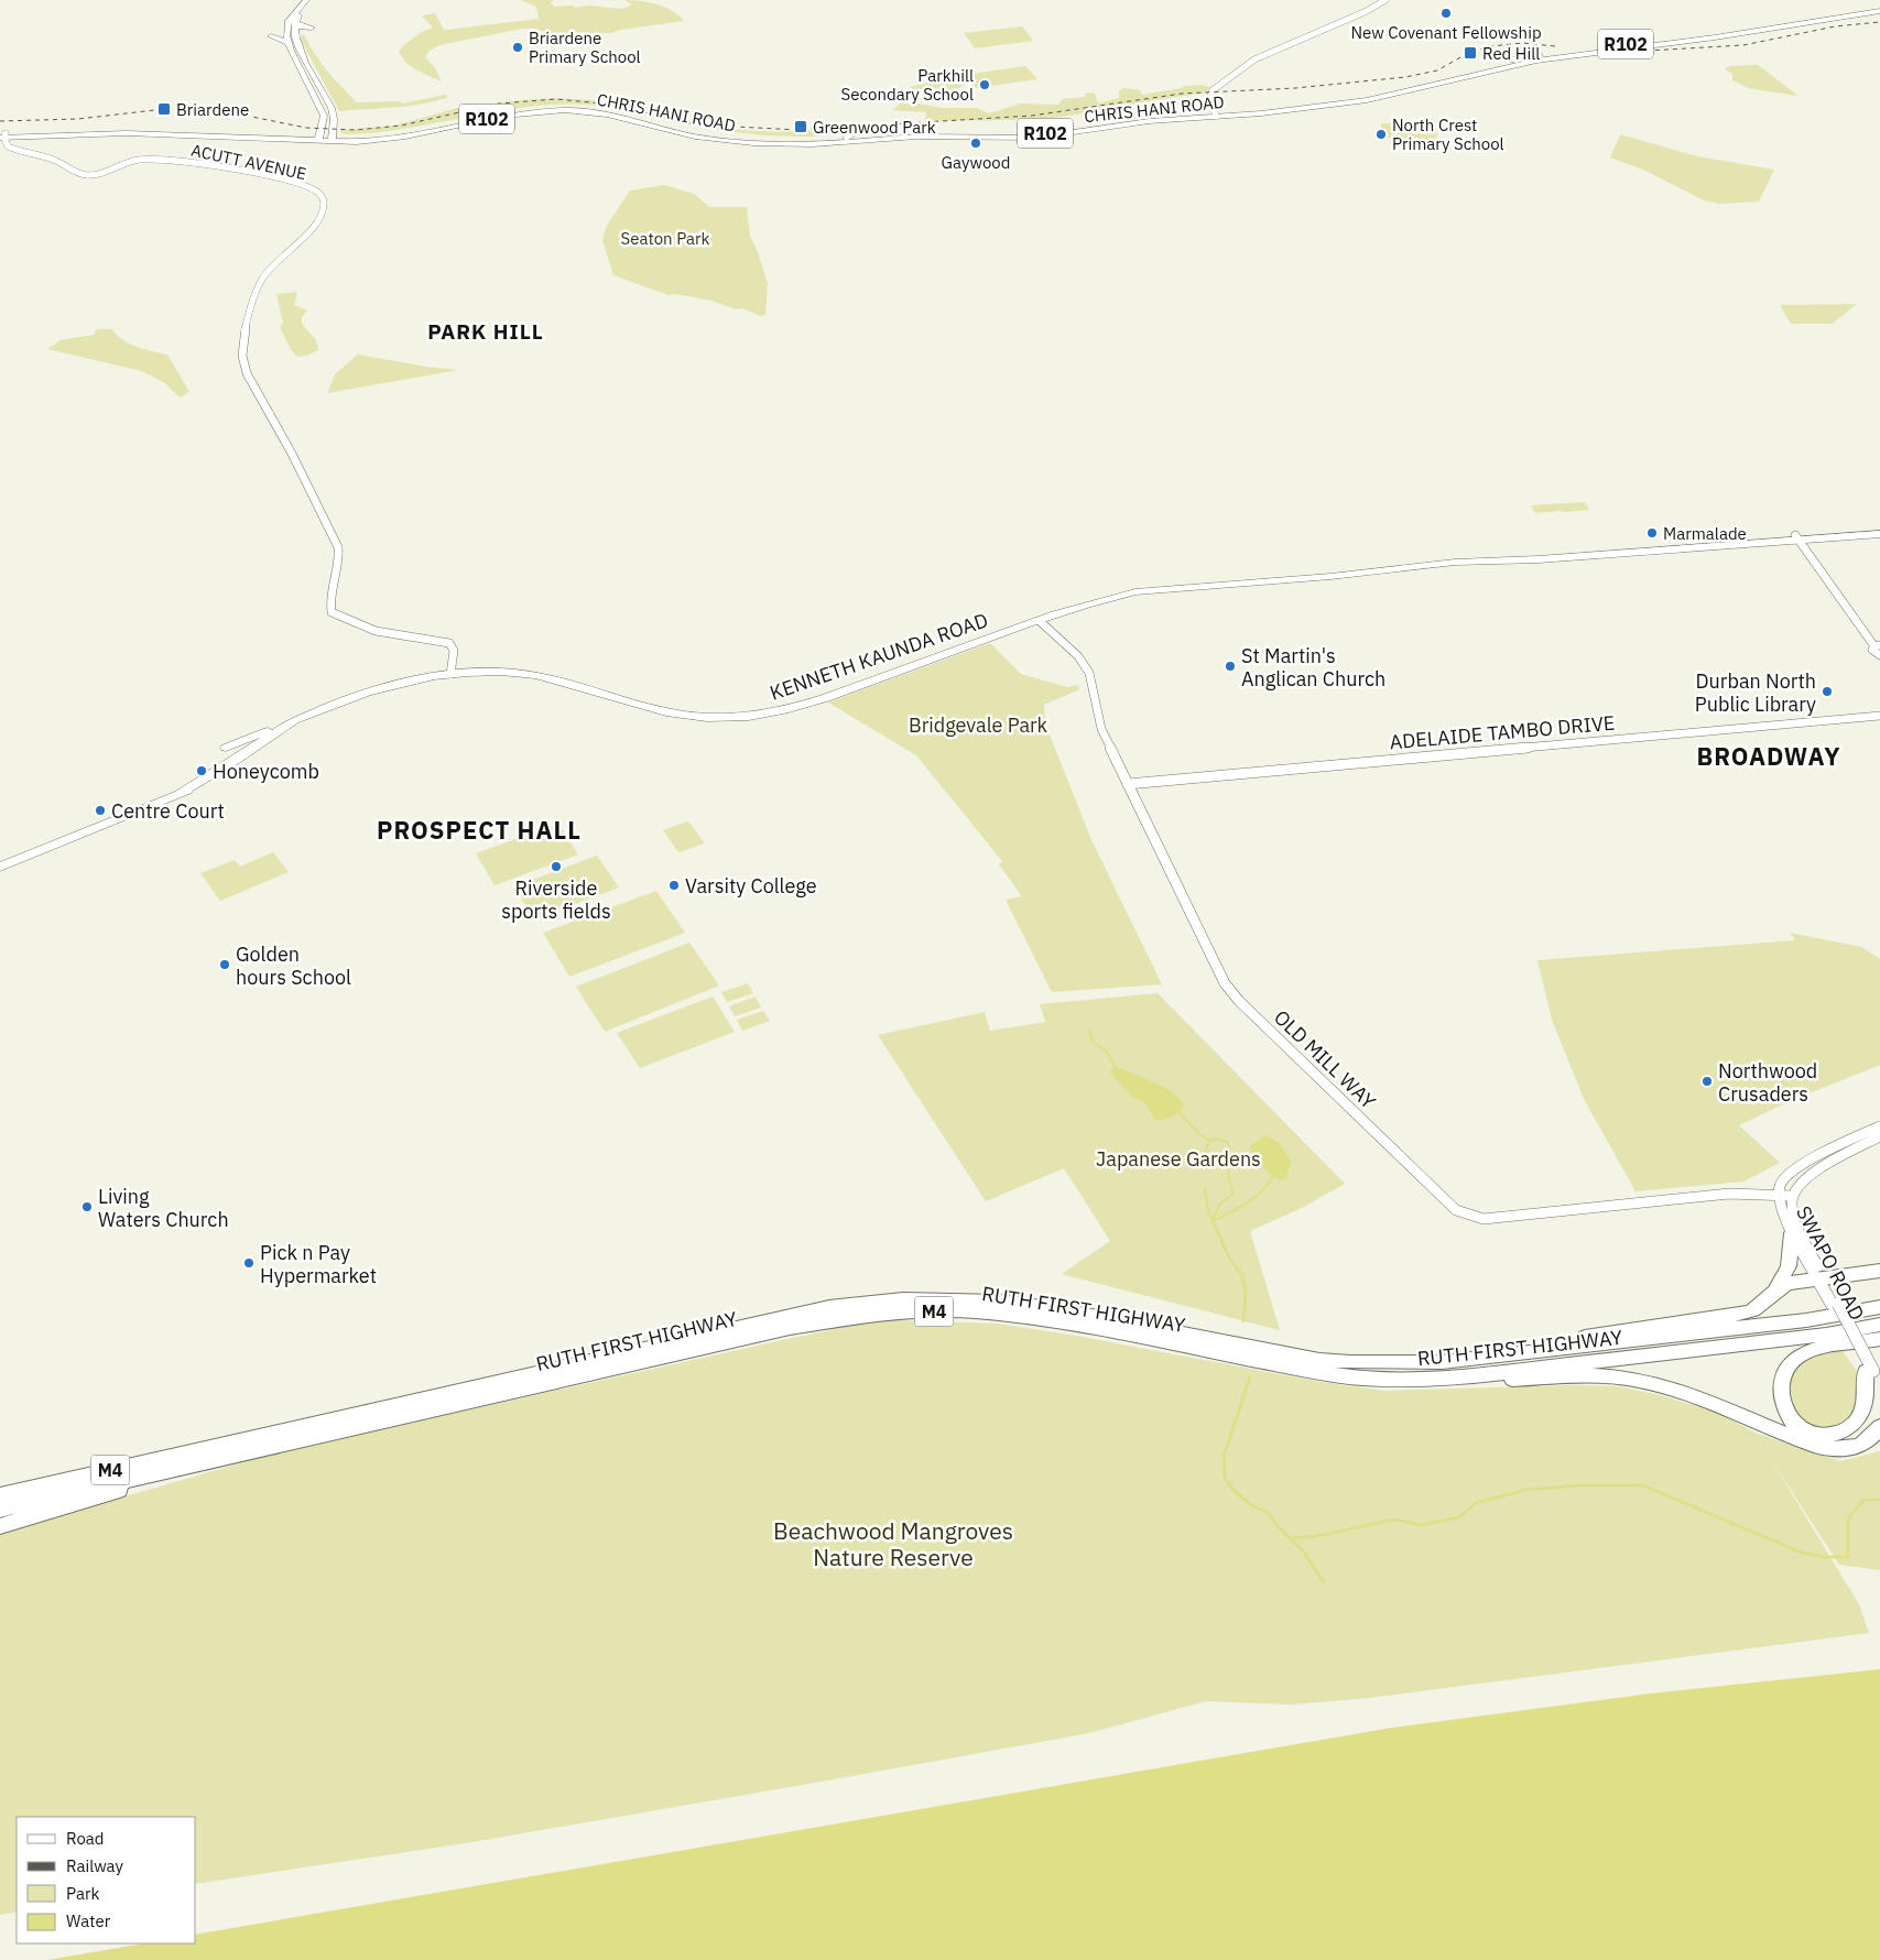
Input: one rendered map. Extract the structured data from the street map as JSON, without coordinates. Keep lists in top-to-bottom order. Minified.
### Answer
{"streets":{"highway":["RUTH FIRST HIGHWAY","M4"],"main road":["R102","CHRIS HANI ROAD","KENNETH KAUNDA ROAD"],"street":["ACUTT AVENUE","ADELAIDE TAMBO DRIVE","OLD MILL WAY","SWAPO ROAD"]},"crossings":[["CHRIS HANI ROAD","ACUTT AVENUE"],["ACUTT AVENUE","KENNETH KAUNDA ROAD"],["KENNETH KAUNDA ROAD","OLD MILL WAY"],["ADELAIDE TAMBO DRIVE","OLD MILL WAY"],["OLD MILL WAY","SWAPO ROAD"]],"districts":["PARK HILL","BROADWAY","PROSPECT HALL"],"parks":["Seaton Park","Bridgevale Park","Japanese Gardens","Beachwood Mangroves Nature Reserve"],"places":{"other":["New Covenant Fellowship","Briardene Primary School","Parkhill Secondary School","North Crest Primary School","Gaywood","Marmalade","St Martin's Anglican Church","Durban North Public Library","Honeycomb","Centre Court","Riverside sports fields","Varsity College","Golden hours School","Northwood Crusaders","Living Waters Church","Pick n Pay Hypermarket"],"transit":["Red Hill","Briardene","Greenwood Park"]},"legend":["Road","Railway","Park","Water"]}
